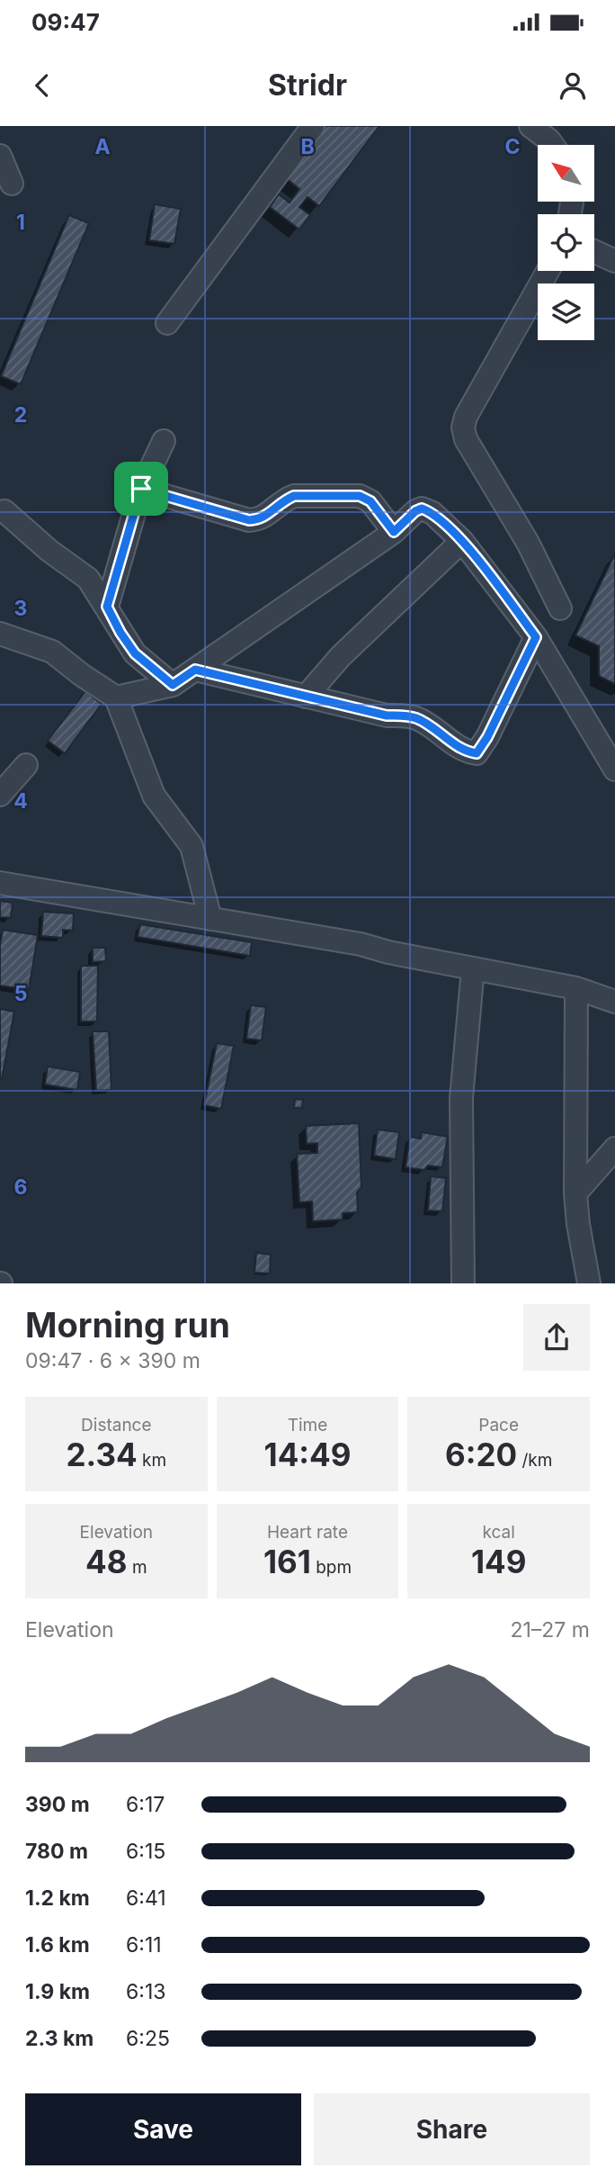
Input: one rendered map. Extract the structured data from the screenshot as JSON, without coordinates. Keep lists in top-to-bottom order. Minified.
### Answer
{"north":"top left","page":{"status":"09:47","header":"Stridr","heading":["Morning run","09:47 · 6 × 390 m"],"stats":[["Distance","2.34 km"],["Time","14:49"],["Pace","6:20 /km"],["Elevation","48 m"],["Heart rate","161 bpm"],["kcal","149"]],"chart":["Elevation","21–27 m"],"list":[{"name":"390 m","note":"6:17"},{"name":"780 m","note":"6:15"},{"name":"1.2 km","note":"6:41"},{"name":"1.6 km","note":"6:11"},{"name":"1.9 km","note":"6:13"},{"name":"2.3 km","note":"6:25"}],"buttons":["Save","Share"]},"grid":{"columns":["A","B","C"],"rows":["1","2","3","4","5","6"]}}
